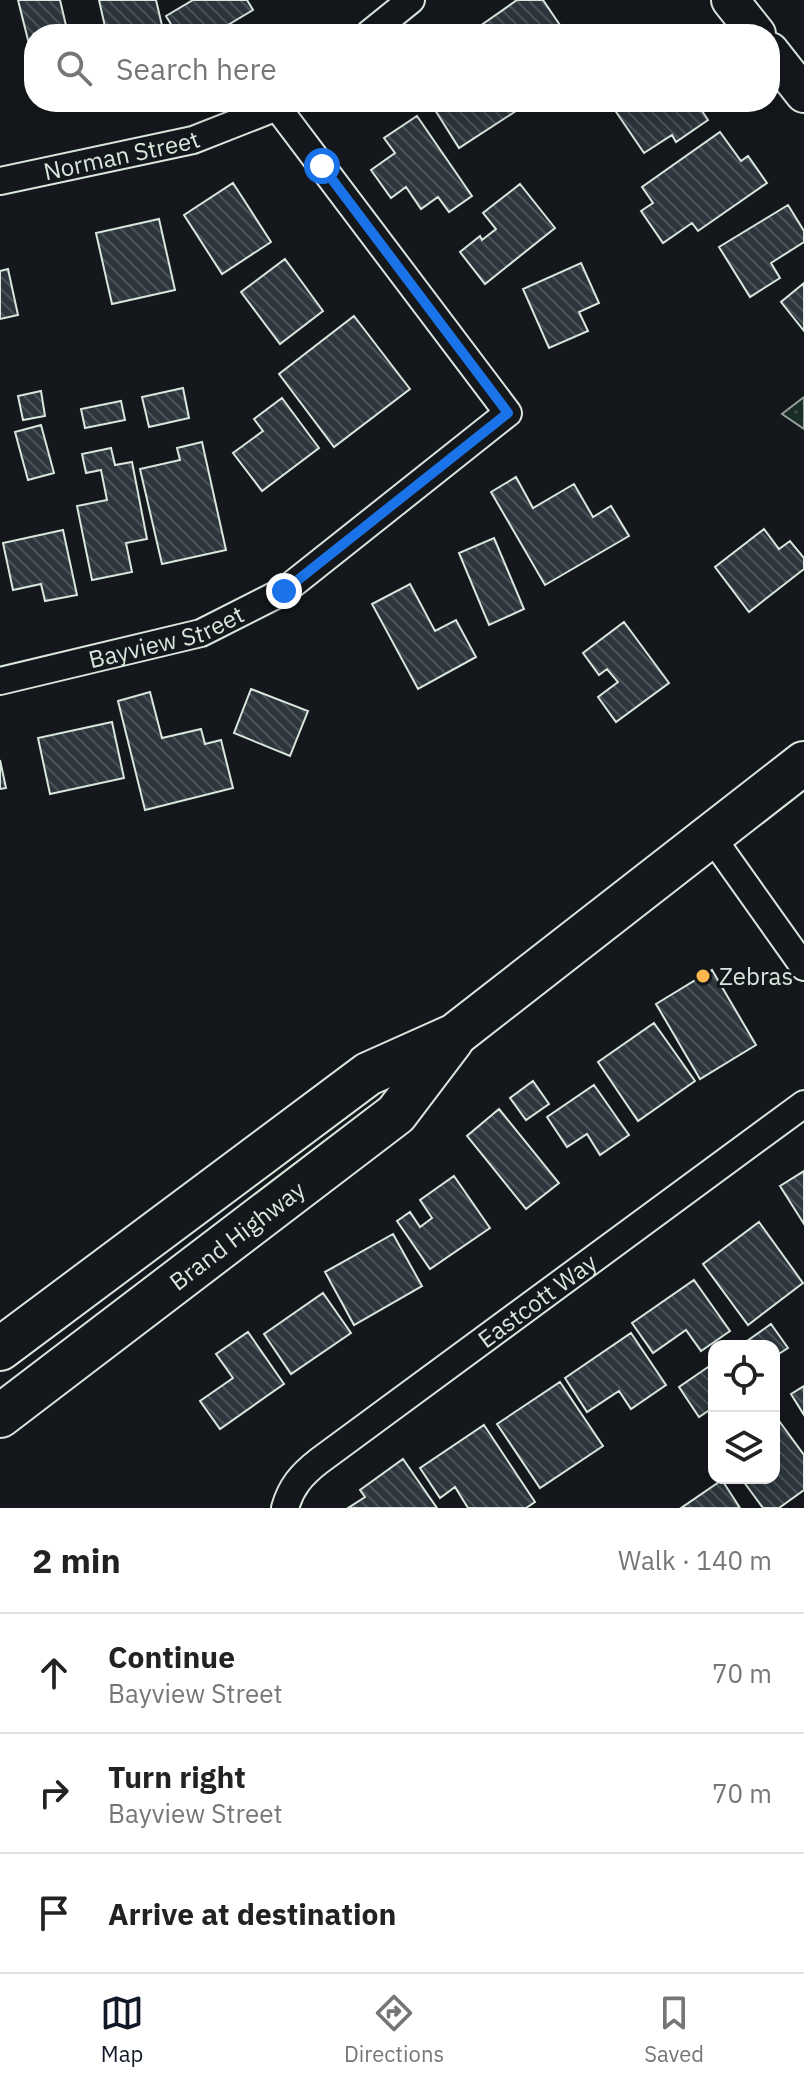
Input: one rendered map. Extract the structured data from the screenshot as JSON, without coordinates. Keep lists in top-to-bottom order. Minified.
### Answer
{"streets":{"highway":["Brand Highway"],"street":["Norman Street","Bayview Street","Eastcott Way"]},"places":["Zebras"],"page":{"search":"Search here","heading":["2 min","Walk · 140 m"],"list":[["Continue","Bayview Street","70 m"],["Turn right","Bayview Street","70 m"],"Arrive at destination"],"nav":["Map","Directions","Saved"]}}
